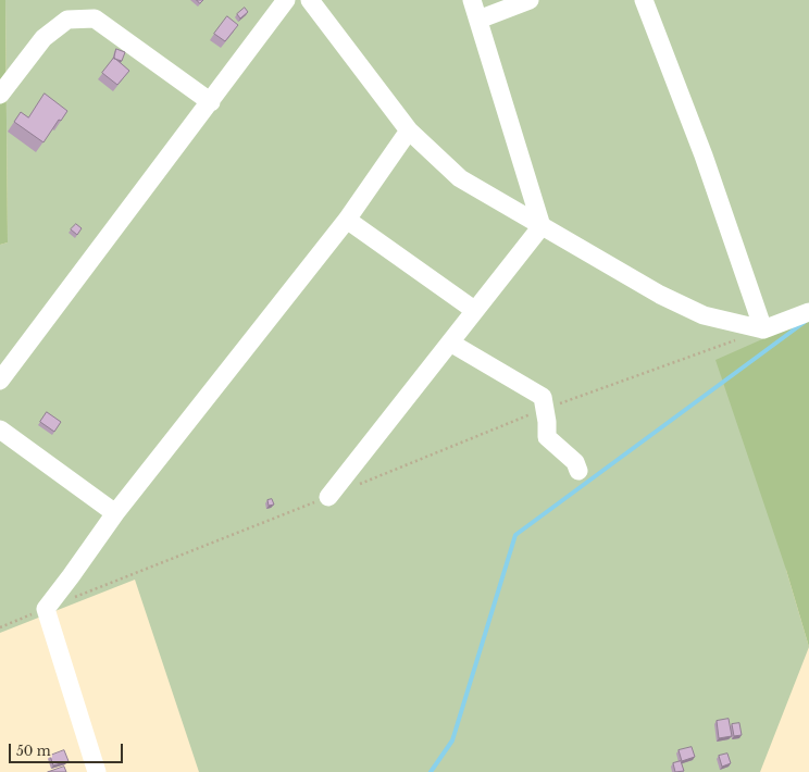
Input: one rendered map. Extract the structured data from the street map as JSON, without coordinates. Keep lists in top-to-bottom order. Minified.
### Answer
{"scale_bar":"50 m"}
